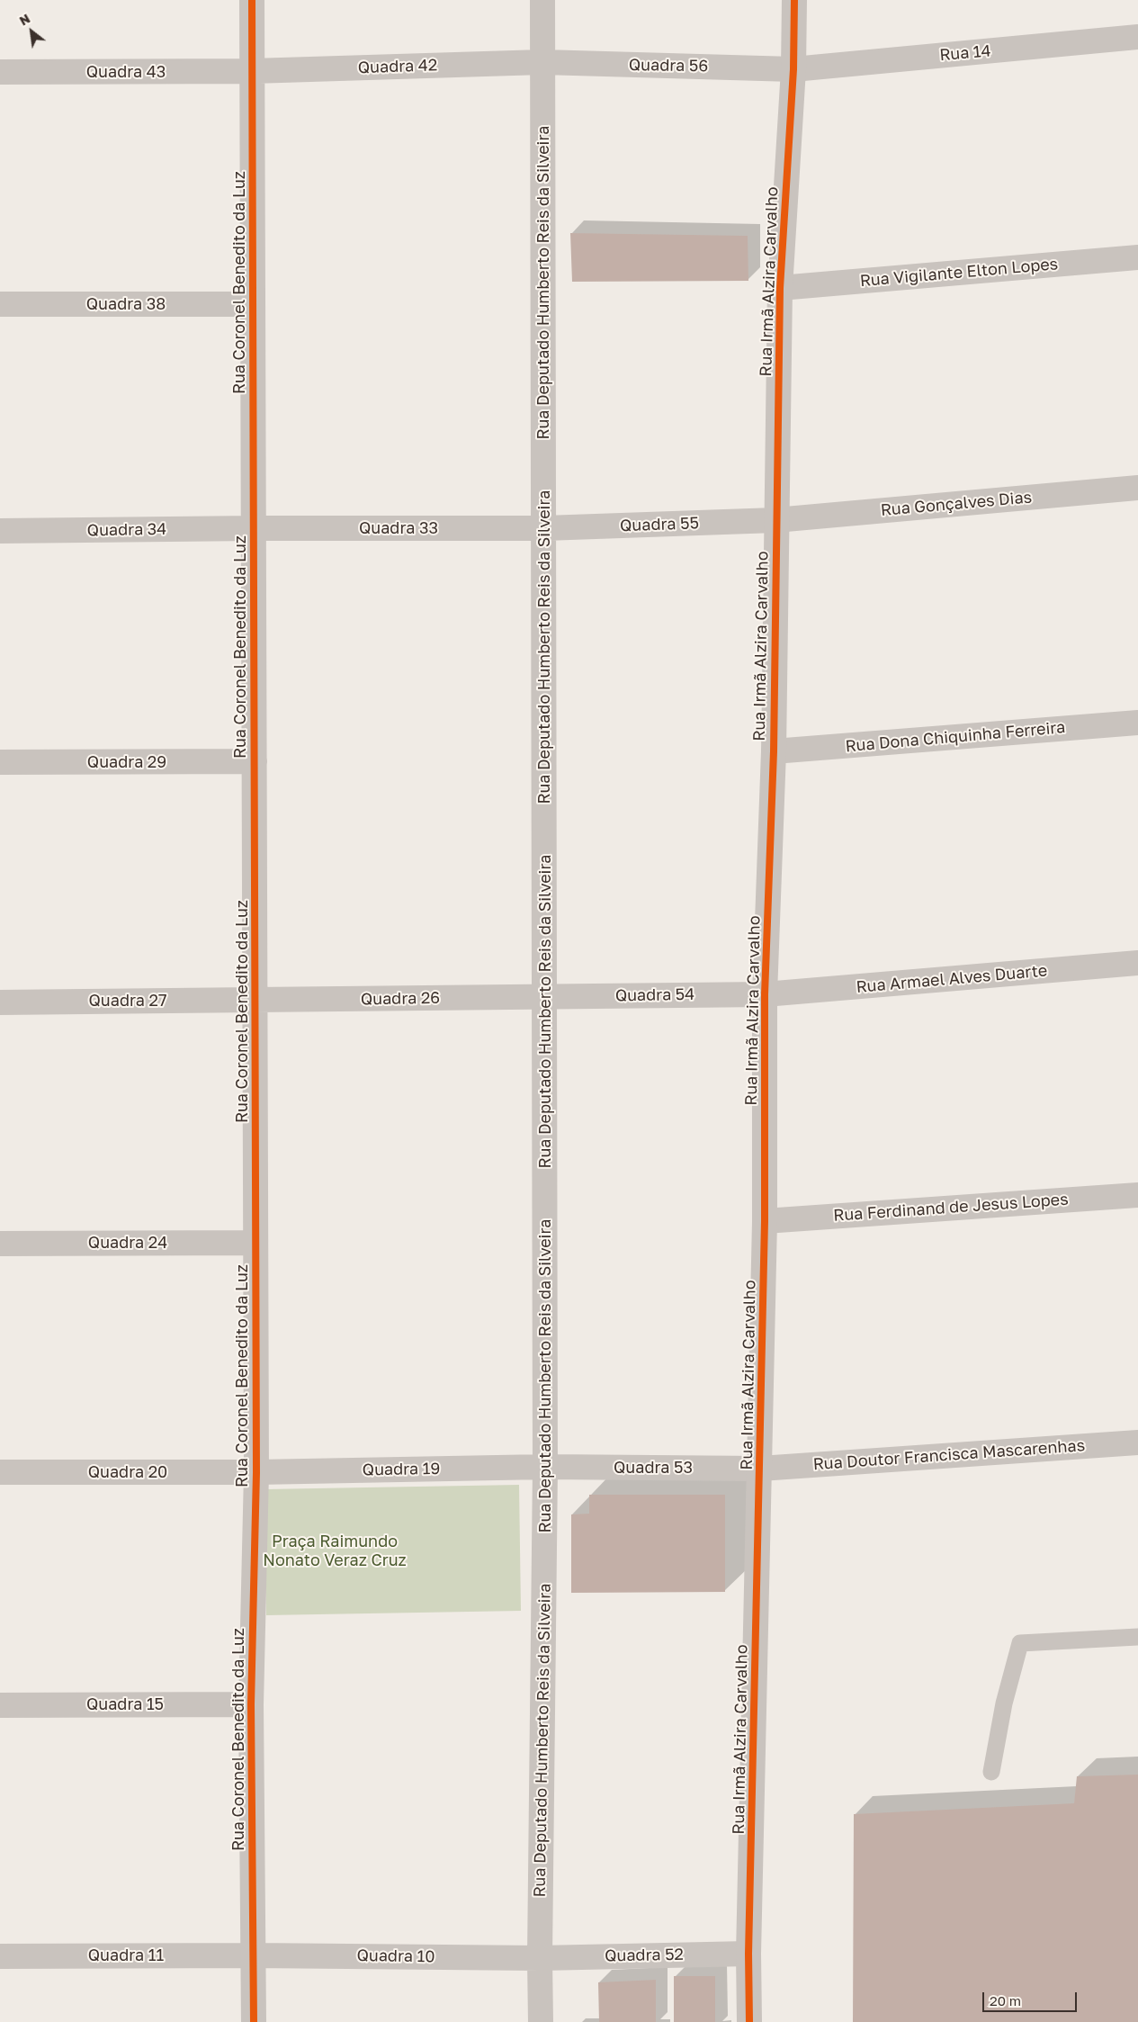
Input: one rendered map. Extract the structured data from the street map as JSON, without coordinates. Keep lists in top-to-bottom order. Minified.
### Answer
{"streets":{"street":["Rua 14","Quadra 56","Quadra 42","Quadra 43","Rua Vigilante Elton Lopes","Rua Irmã Alzira Carvalho","Rua Coronel Benedito da Luz","Rua Deputado Humberto Reis da Silveira","Quadra 38","Rua Gonçalves Dias","Quadra 55","Quadra 33","Quadra 34","Rua Dona Chiquinha Ferreira","Quadra 29","Rua Armael Alves Duarte","Quadra 54","Quadra 26","Quadra 27","Rua Ferdinand de Jesus Lopes","Quadra 24","Rua Doutor Francisca Mascarenhas","Quadra 53","Quadra 19","Quadra 20","Quadra 15","Quadra 11","Quadra 52","Quadra 10"]},"crossings":[["Rua 14","Quadra 56"],["Rua 14","Rua Irmã Alzira Carvalho"],["Quadra 56","Quadra 42"],["Quadra 56","Rua Irmã Alzira Carvalho"],["Quadra 56","Rua Deputado Humberto Reis da Silveira"],["Quadra 42","Quadra 43"],["Quadra 42","Rua Coronel Benedito da Luz"],["Quadra 42","Rua Deputado Humberto Reis da Silveira"],["Quadra 43","Rua Coronel Benedito da Luz"],["Rua Vigilante Elton Lopes","Rua Irmã Alzira Carvalho"],["Rua Irmã Alzira Carvalho","Rua Gonçalves Dias"],["Rua Irmã Alzira Carvalho","Quadra 55"],["Rua Irmã Alzira Carvalho","Rua Dona Chiquinha Ferreira"],["Rua Irmã Alzira Carvalho","Rua Armael Alves Duarte"],["Rua Irmã Alzira Carvalho","Quadra 54"],["Rua Irmã Alzira Carvalho","Rua Ferdinand de Jesus Lopes"],["Rua Irmã Alzira Carvalho","Rua Doutor Francisca Mascarenhas"],["Rua Irmã Alzira Carvalho","Quadra 53"],["Rua Irmã Alzira Carvalho","Quadra 52"],["Rua Coronel Benedito da Luz","Quadra 38"],["Rua Coronel Benedito da Luz","Quadra 33"],["Rua Coronel Benedito da Luz","Quadra 34"],["Rua Coronel Benedito da Luz","Quadra 29"],["Rua Coronel Benedito da Luz","Quadra 26"],["Rua Coronel Benedito da Luz","Quadra 27"],["Rua Coronel Benedito da Luz","Quadra 24"],["Rua Coronel Benedito da Luz","Quadra 19"],["Rua Coronel Benedito da Luz","Quadra 20"],["Rua Coronel Benedito da Luz","Quadra 15"],["Rua Coronel Benedito da Luz","Quadra 11"],["Rua Coronel Benedito da Luz","Quadra 10"],["Rua Deputado Humberto Reis da Silveira","Quadra 55"],["Rua Deputado Humberto Reis da Silveira","Quadra 33"],["Rua Deputado Humberto Reis da Silveira","Quadra 54"],["Rua Deputado Humberto Reis da Silveira","Quadra 26"],["Rua Deputado Humberto Reis da Silveira","Quadra 53"],["Rua Deputado Humberto Reis da Silveira","Quadra 19"],["Rua Deputado Humberto Reis da Silveira","Quadra 52"],["Rua Deputado Humberto Reis da Silveira","Quadra 10"],["Rua Gonçalves Dias","Quadra 55"],["Quadra 55","Quadra 33"],["Quadra 33","Quadra 34"],["Rua Armael Alves Duarte","Quadra 54"],["Quadra 54","Quadra 26"],["Quadra 26","Quadra 27"],["Rua Doutor Francisca Mascarenhas","Quadra 53"],["Quadra 53","Quadra 19"],["Quadra 19","Quadra 20"],["Quadra 11","Quadra 10"],["Quadra 52","Quadra 10"]],"parks":["Praça Raimundo Nonato Veraz Cruz"],"scale_bar":"20 m","north":"top left"}
